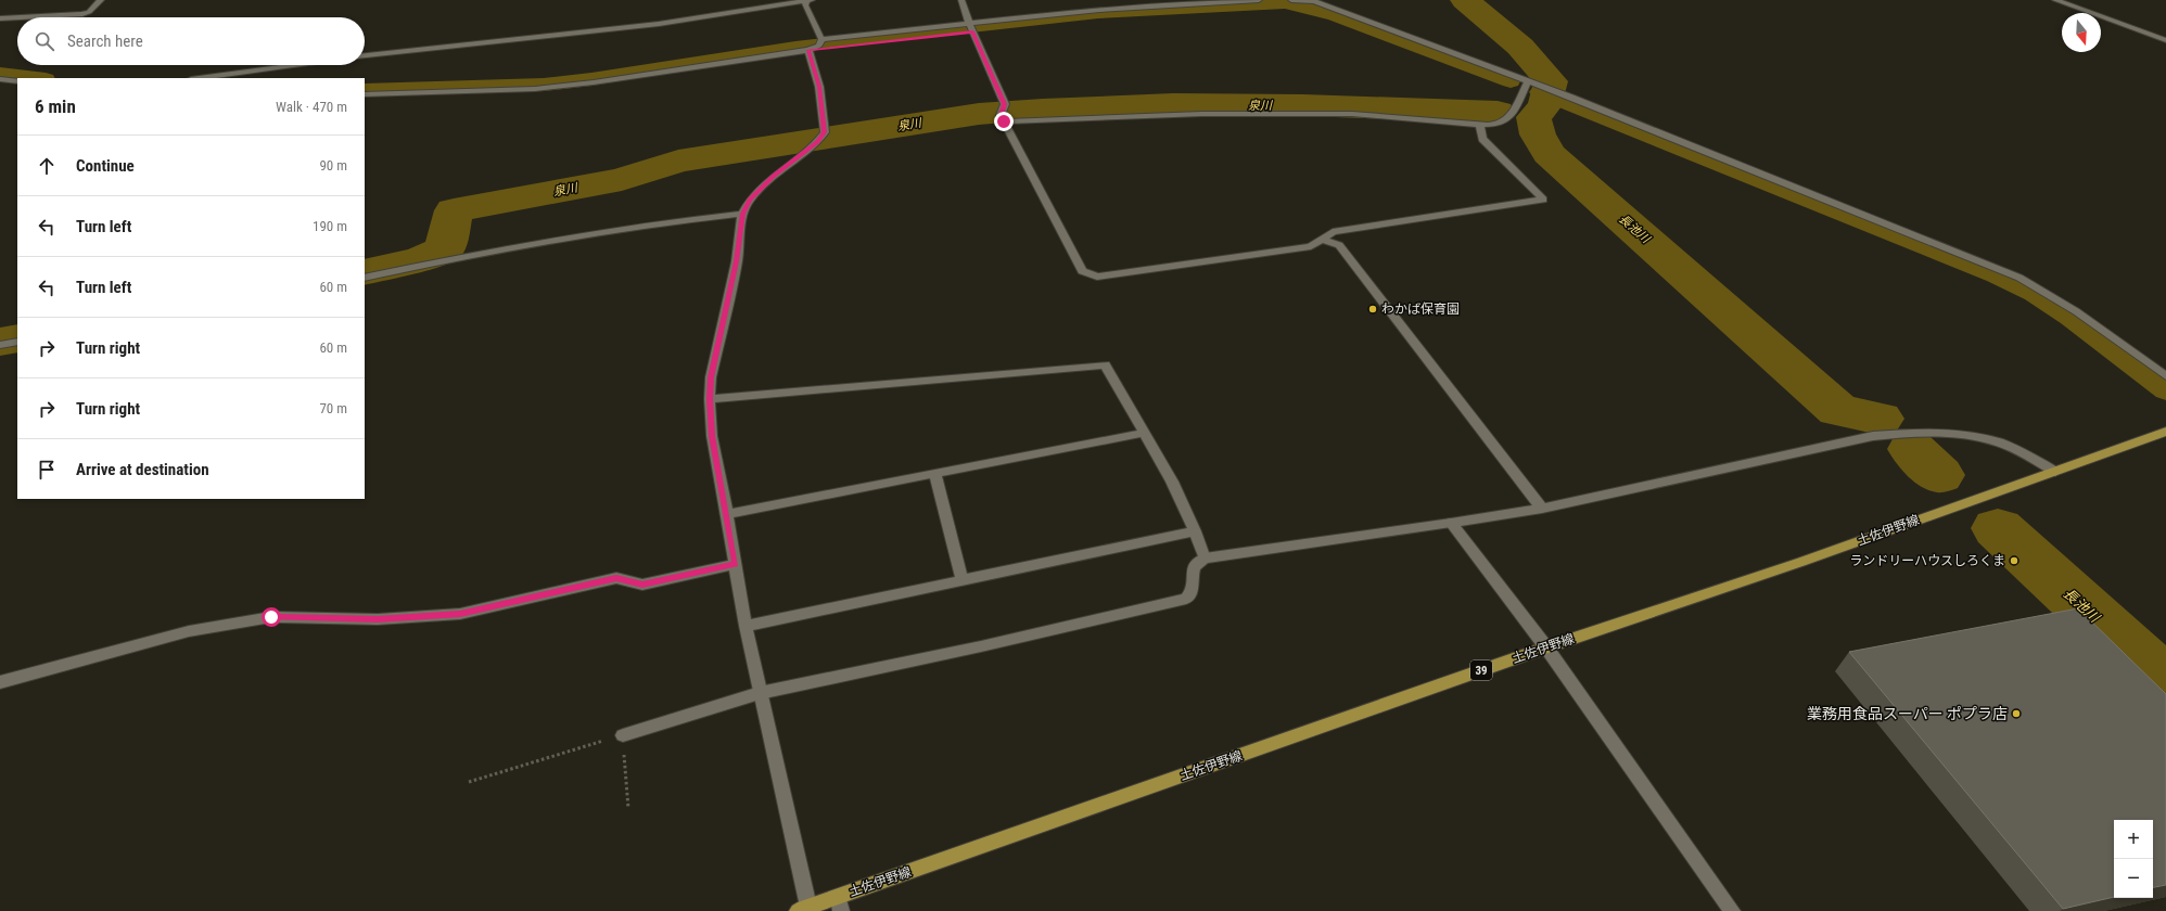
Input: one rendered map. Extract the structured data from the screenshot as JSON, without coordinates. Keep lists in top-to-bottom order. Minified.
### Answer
{"streets":{"main road":["土佐伊野線","39"]},"water":["泉川","長池川"],"places":["わかば保育園","ランドリーハウスしろくま","業務用食品スーパー ポプラ店"],"north":"bottom","page":{"search":"Search here","heading":["6 min","Walk · 470 m"],"list":[["Continue","90 m"],["Turn left","190 m"],["Turn left","60 m"],["Turn right","60 m"],["Turn right","70 m"],"Arrive at destination"],"map_buttons":["+","−"]}}
